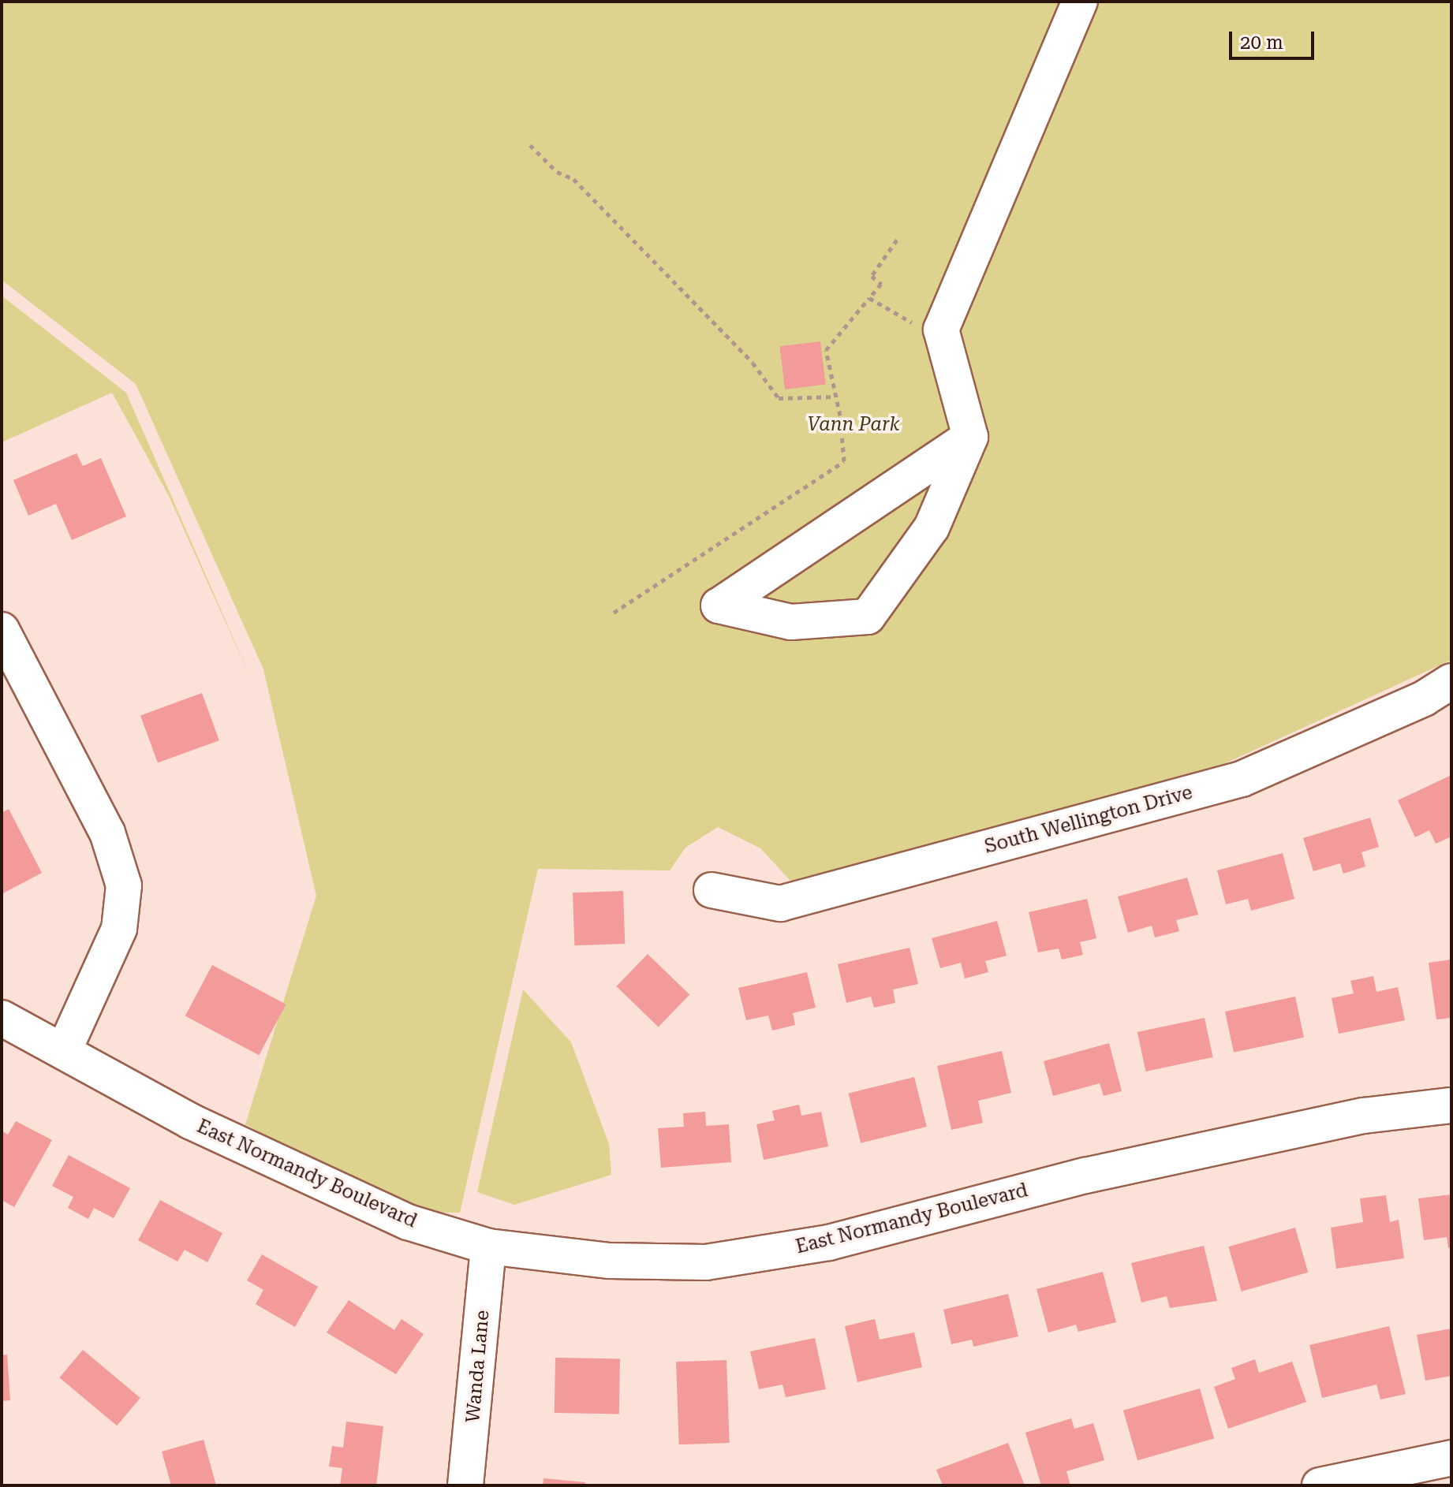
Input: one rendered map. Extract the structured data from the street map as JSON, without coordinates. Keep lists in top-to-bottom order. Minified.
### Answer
{"streets":{"street":["South Wellington Drive","East Normandy Boulevard","Wanda Lane"]},"crossings":[["East Normandy Boulevard","Wanda Lane"]],"parks":["Vann Park"],"scale_bar":"20 m"}
